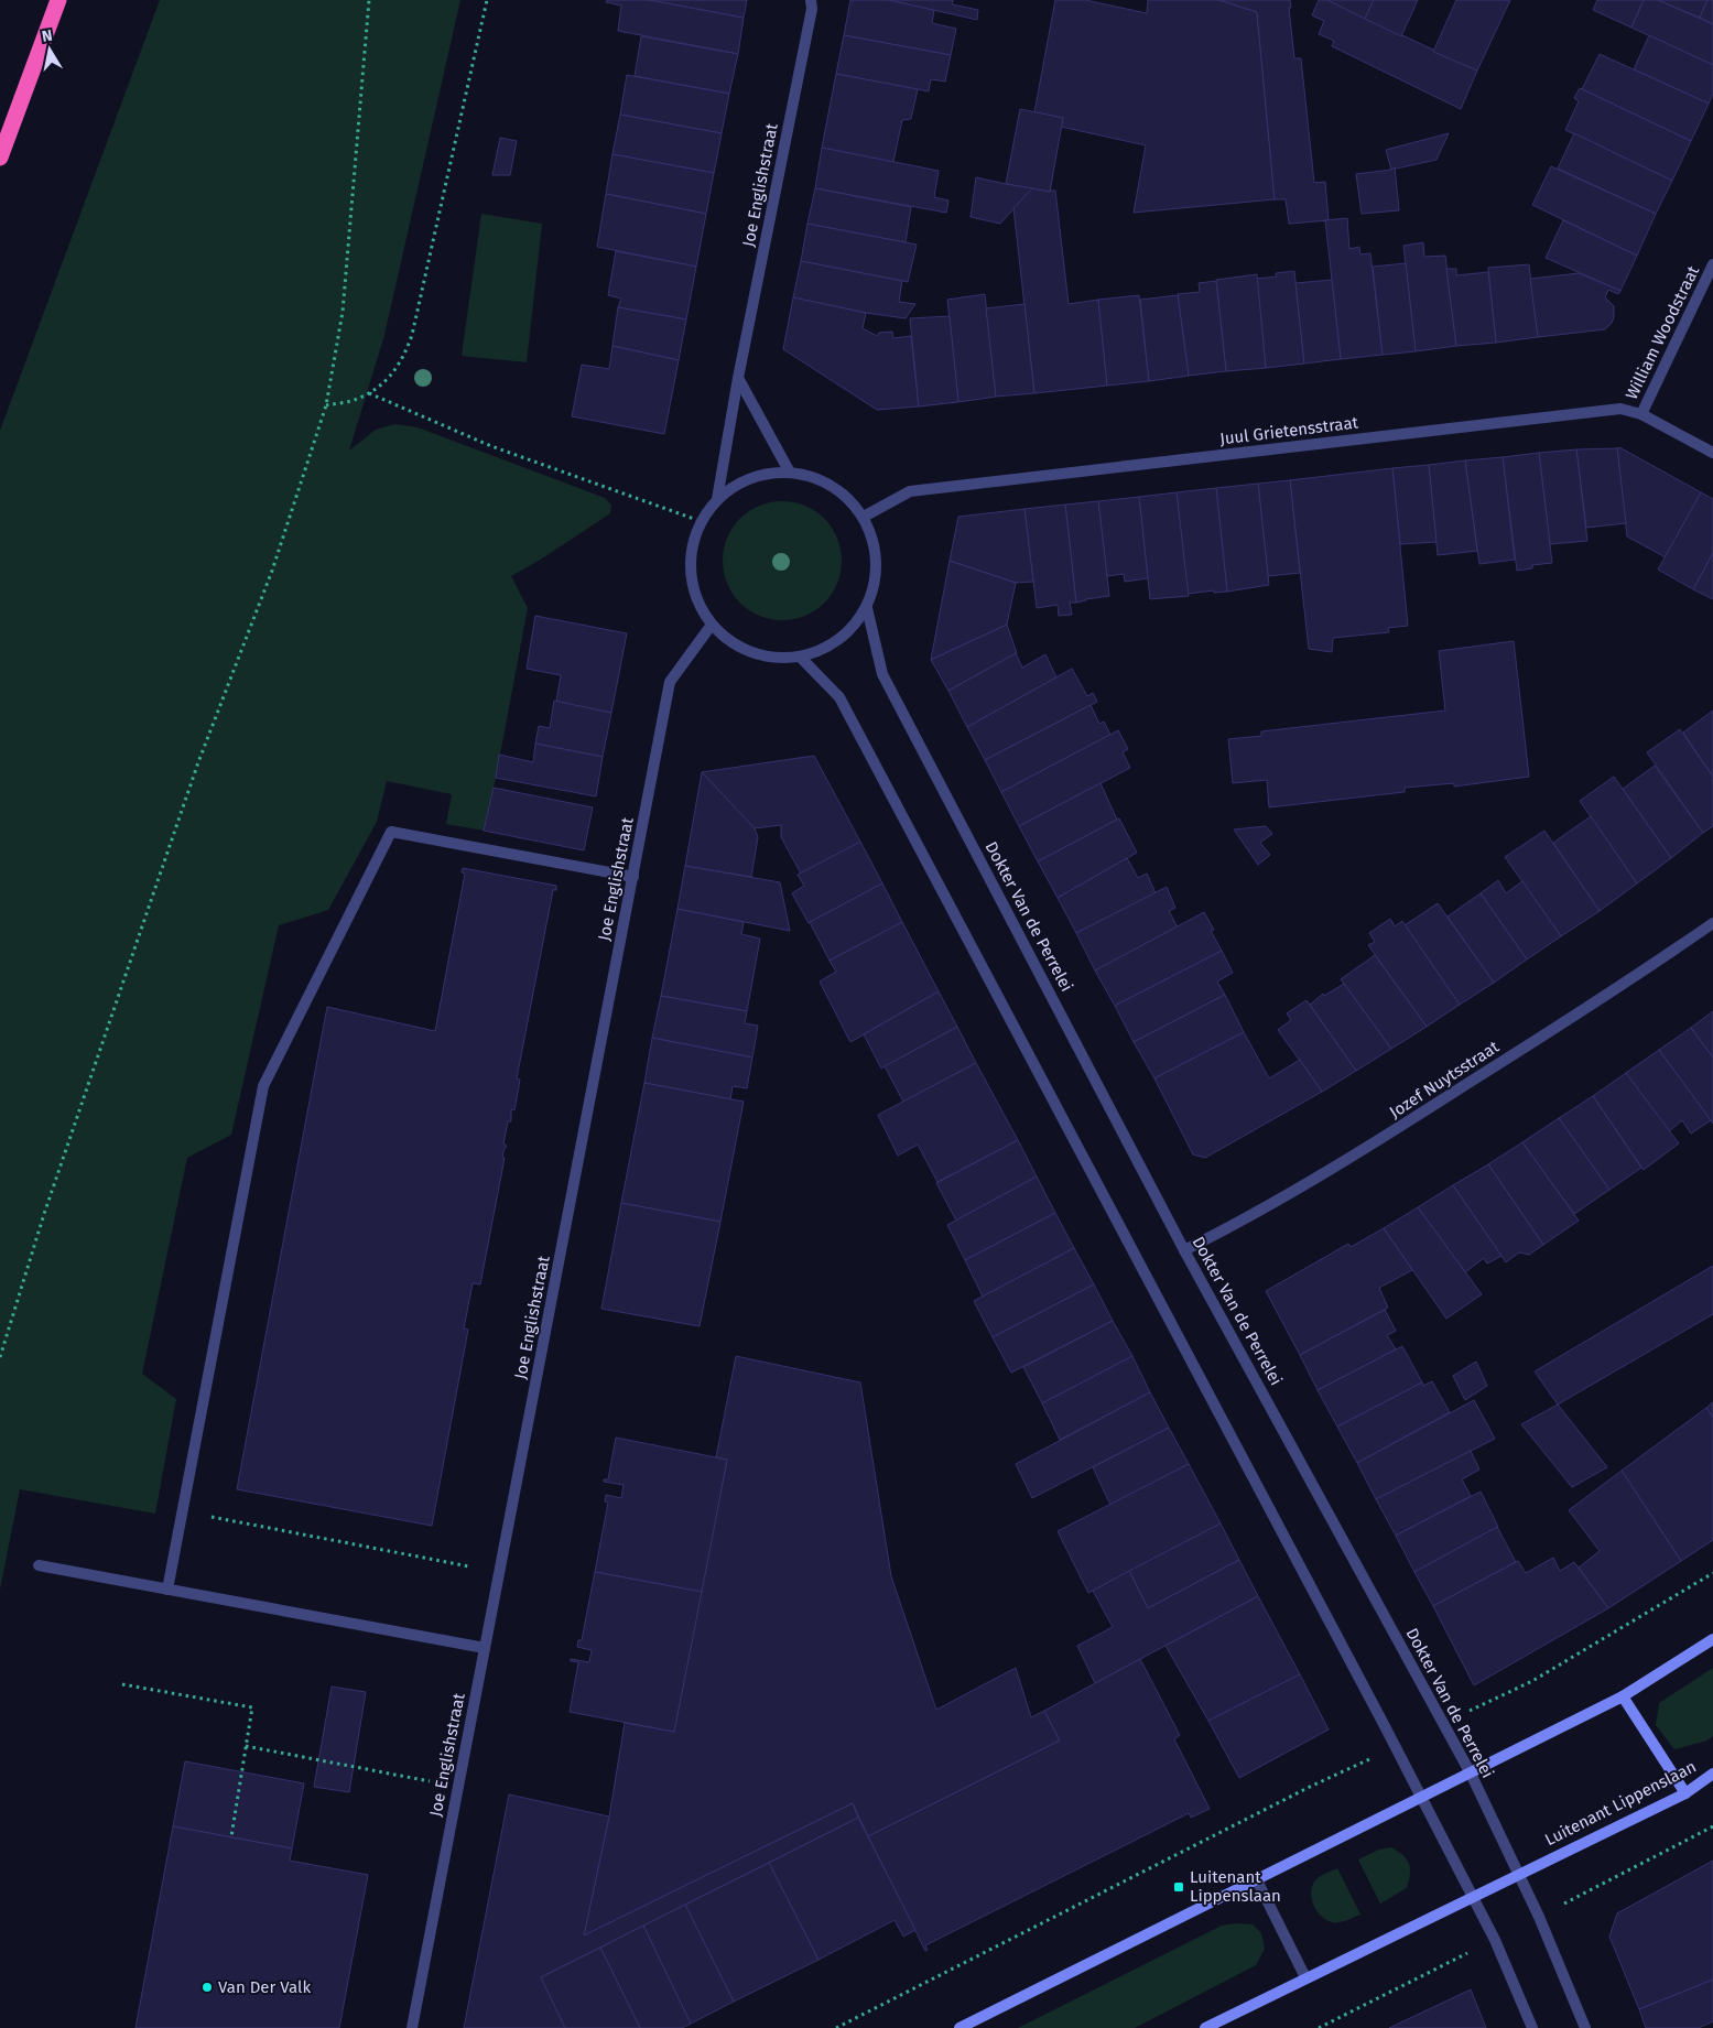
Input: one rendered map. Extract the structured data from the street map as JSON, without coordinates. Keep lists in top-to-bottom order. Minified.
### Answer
{"streets":{"main road":["Luitenant Lippenslaan"],"street":["Joe Englishstraat","William Woodstraat","Juul Grietensstraat","Dokter Van de Perrelei","Jozef Nuytsstraat"]},"crossings":[["Joe Englishstraat","Juul Grietensstraat"],["Joe Englishstraat","Dokter Van de Perrelei"],["William Woodstraat","Juul Grietensstraat"],["Juul Grietensstraat","Dokter Van de Perrelei"],["Dokter Van de Perrelei","Jozef Nuytsstraat"],["Dokter Van de Perrelei","Luitenant Lippenslaan"]],"places":{"transit":["Luitenant Lippenslaan"],"other":["Van Der Valk"]},"north":"top"}
